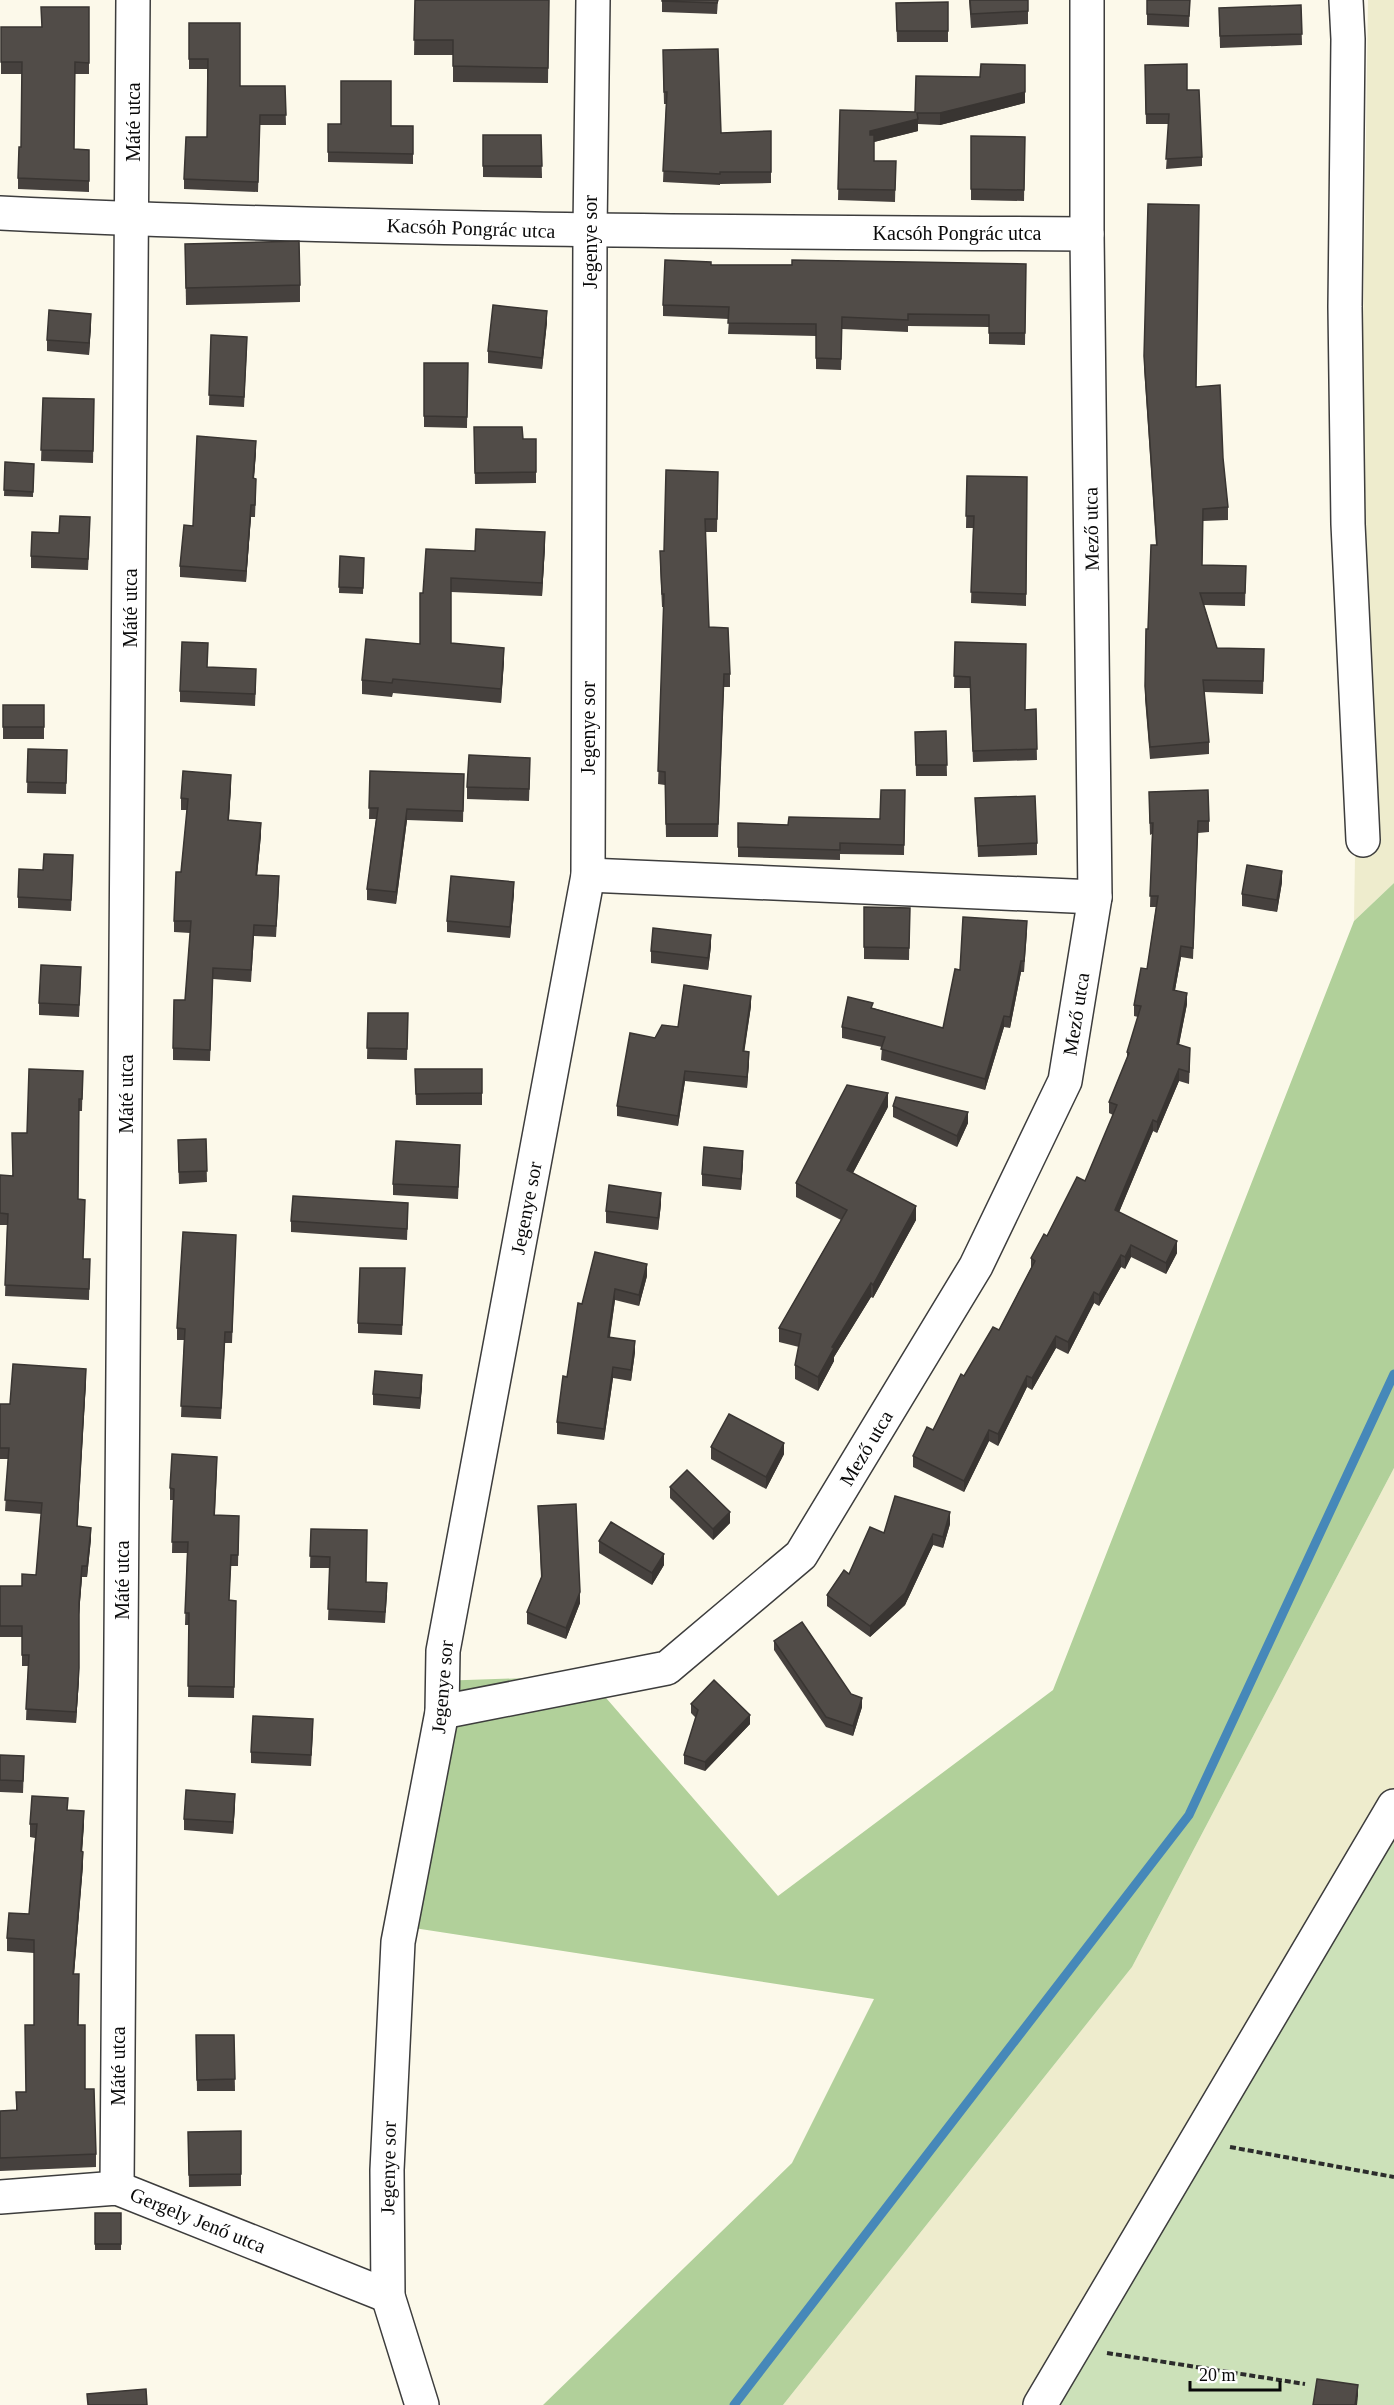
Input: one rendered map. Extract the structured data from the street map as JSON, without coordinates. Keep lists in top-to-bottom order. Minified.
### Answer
{"streets":{"street":["Máté utca","Kacsóh Pongrác utca","Jegenye sor","Mező utca","Gergely Jenő utca"]},"crossings":[["Máté utca","Kacsóh Pongrác utca"],["Máté utca","Gergely Jenő utca"],["Kacsóh Pongrác utca","Jegenye sor"],["Kacsóh Pongrác utca","Mező utca"],["Jegenye sor","Mező utca"],["Jegenye sor","Gergely Jenő utca"]],"scale_bar":"20 m"}
